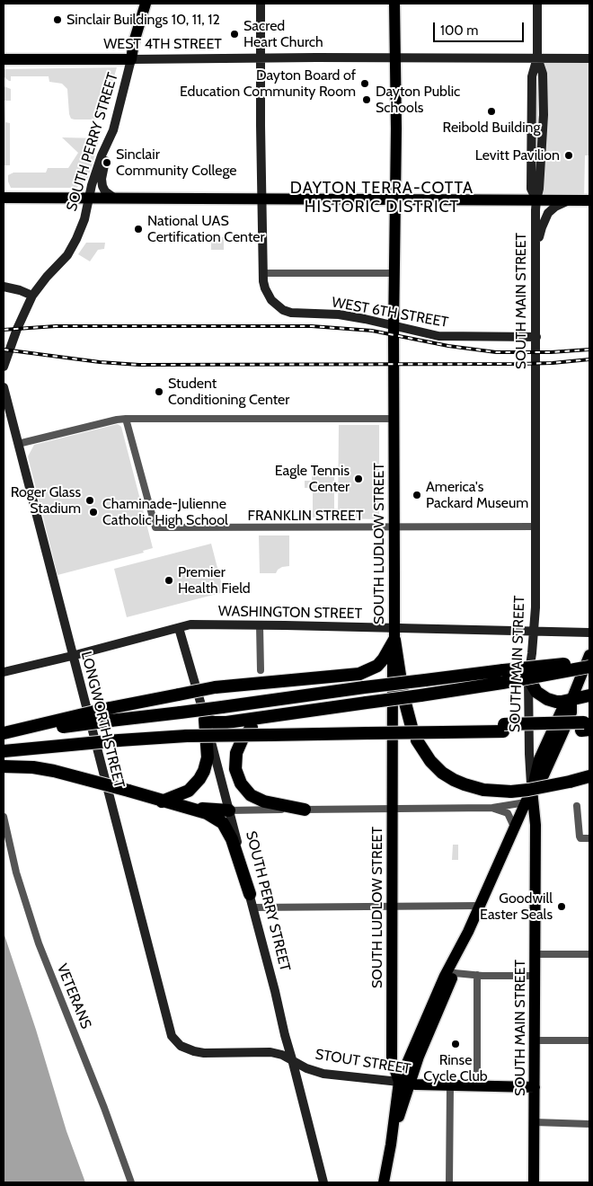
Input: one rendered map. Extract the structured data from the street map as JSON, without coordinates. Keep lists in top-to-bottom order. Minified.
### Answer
{"streets":{"main road":["WEST 4TH STREET","SOUTH PERRY STREET","SOUTH MAIN STREET","SOUTH LUDLOW STREET","STOUT STREET"],"street":["WEST 6TH STREET","FRANKLIN STREET","WASHINGTON STREET","LONGWORTH STREET","VETERANS"]},"crossings":[["WEST 4TH STREET","SOUTH PERRY STREET"],["WEST 4TH STREET","SOUTH MAIN STREET"],["WEST 4TH STREET","WEST 6TH STREET"],["WEST 4TH STREET","SOUTH LUDLOW STREET"],["SOUTH PERRY STREET","WASHINGTON STREET"],["SOUTH PERRY STREET","STOUT STREET"],["SOUTH MAIN STREET","WEST 6TH STREET"],["SOUTH MAIN STREET","FRANKLIN STREET"],["SOUTH MAIN STREET","WASHINGTON STREET"],["SOUTH MAIN STREET","STOUT STREET"],["WEST 6TH STREET","SOUTH LUDLOW STREET"],["FRANKLIN STREET","SOUTH LUDLOW STREET"],["SOUTH LUDLOW STREET","WASHINGTON STREET"],["SOUTH LUDLOW STREET","STOUT STREET"],["WASHINGTON STREET","LONGWORTH STREET"],["LONGWORTH STREET","STOUT STREET"]],"districts":["DAYTON TERRA-COTTA HISTORIC DISTRICT"],"places":["Sinclair Buildings 10, 11, 12","Sacred Heart Church","Dayton Board of Education Community Room","Dayton Public Schools","Reibold Building","Levitt Pavilion","Sinclair Community College","National UAS Certification Center","Student Conditioning Center","Eagle Tennis Center","America's Packard Museum","Roger Glass Stadium","Chaminade-Julienne Catholic High School","Premier Health Field","Goodwill Easter Seals","Rinse Cycle Club"],"scale_bar":"100 m"}
